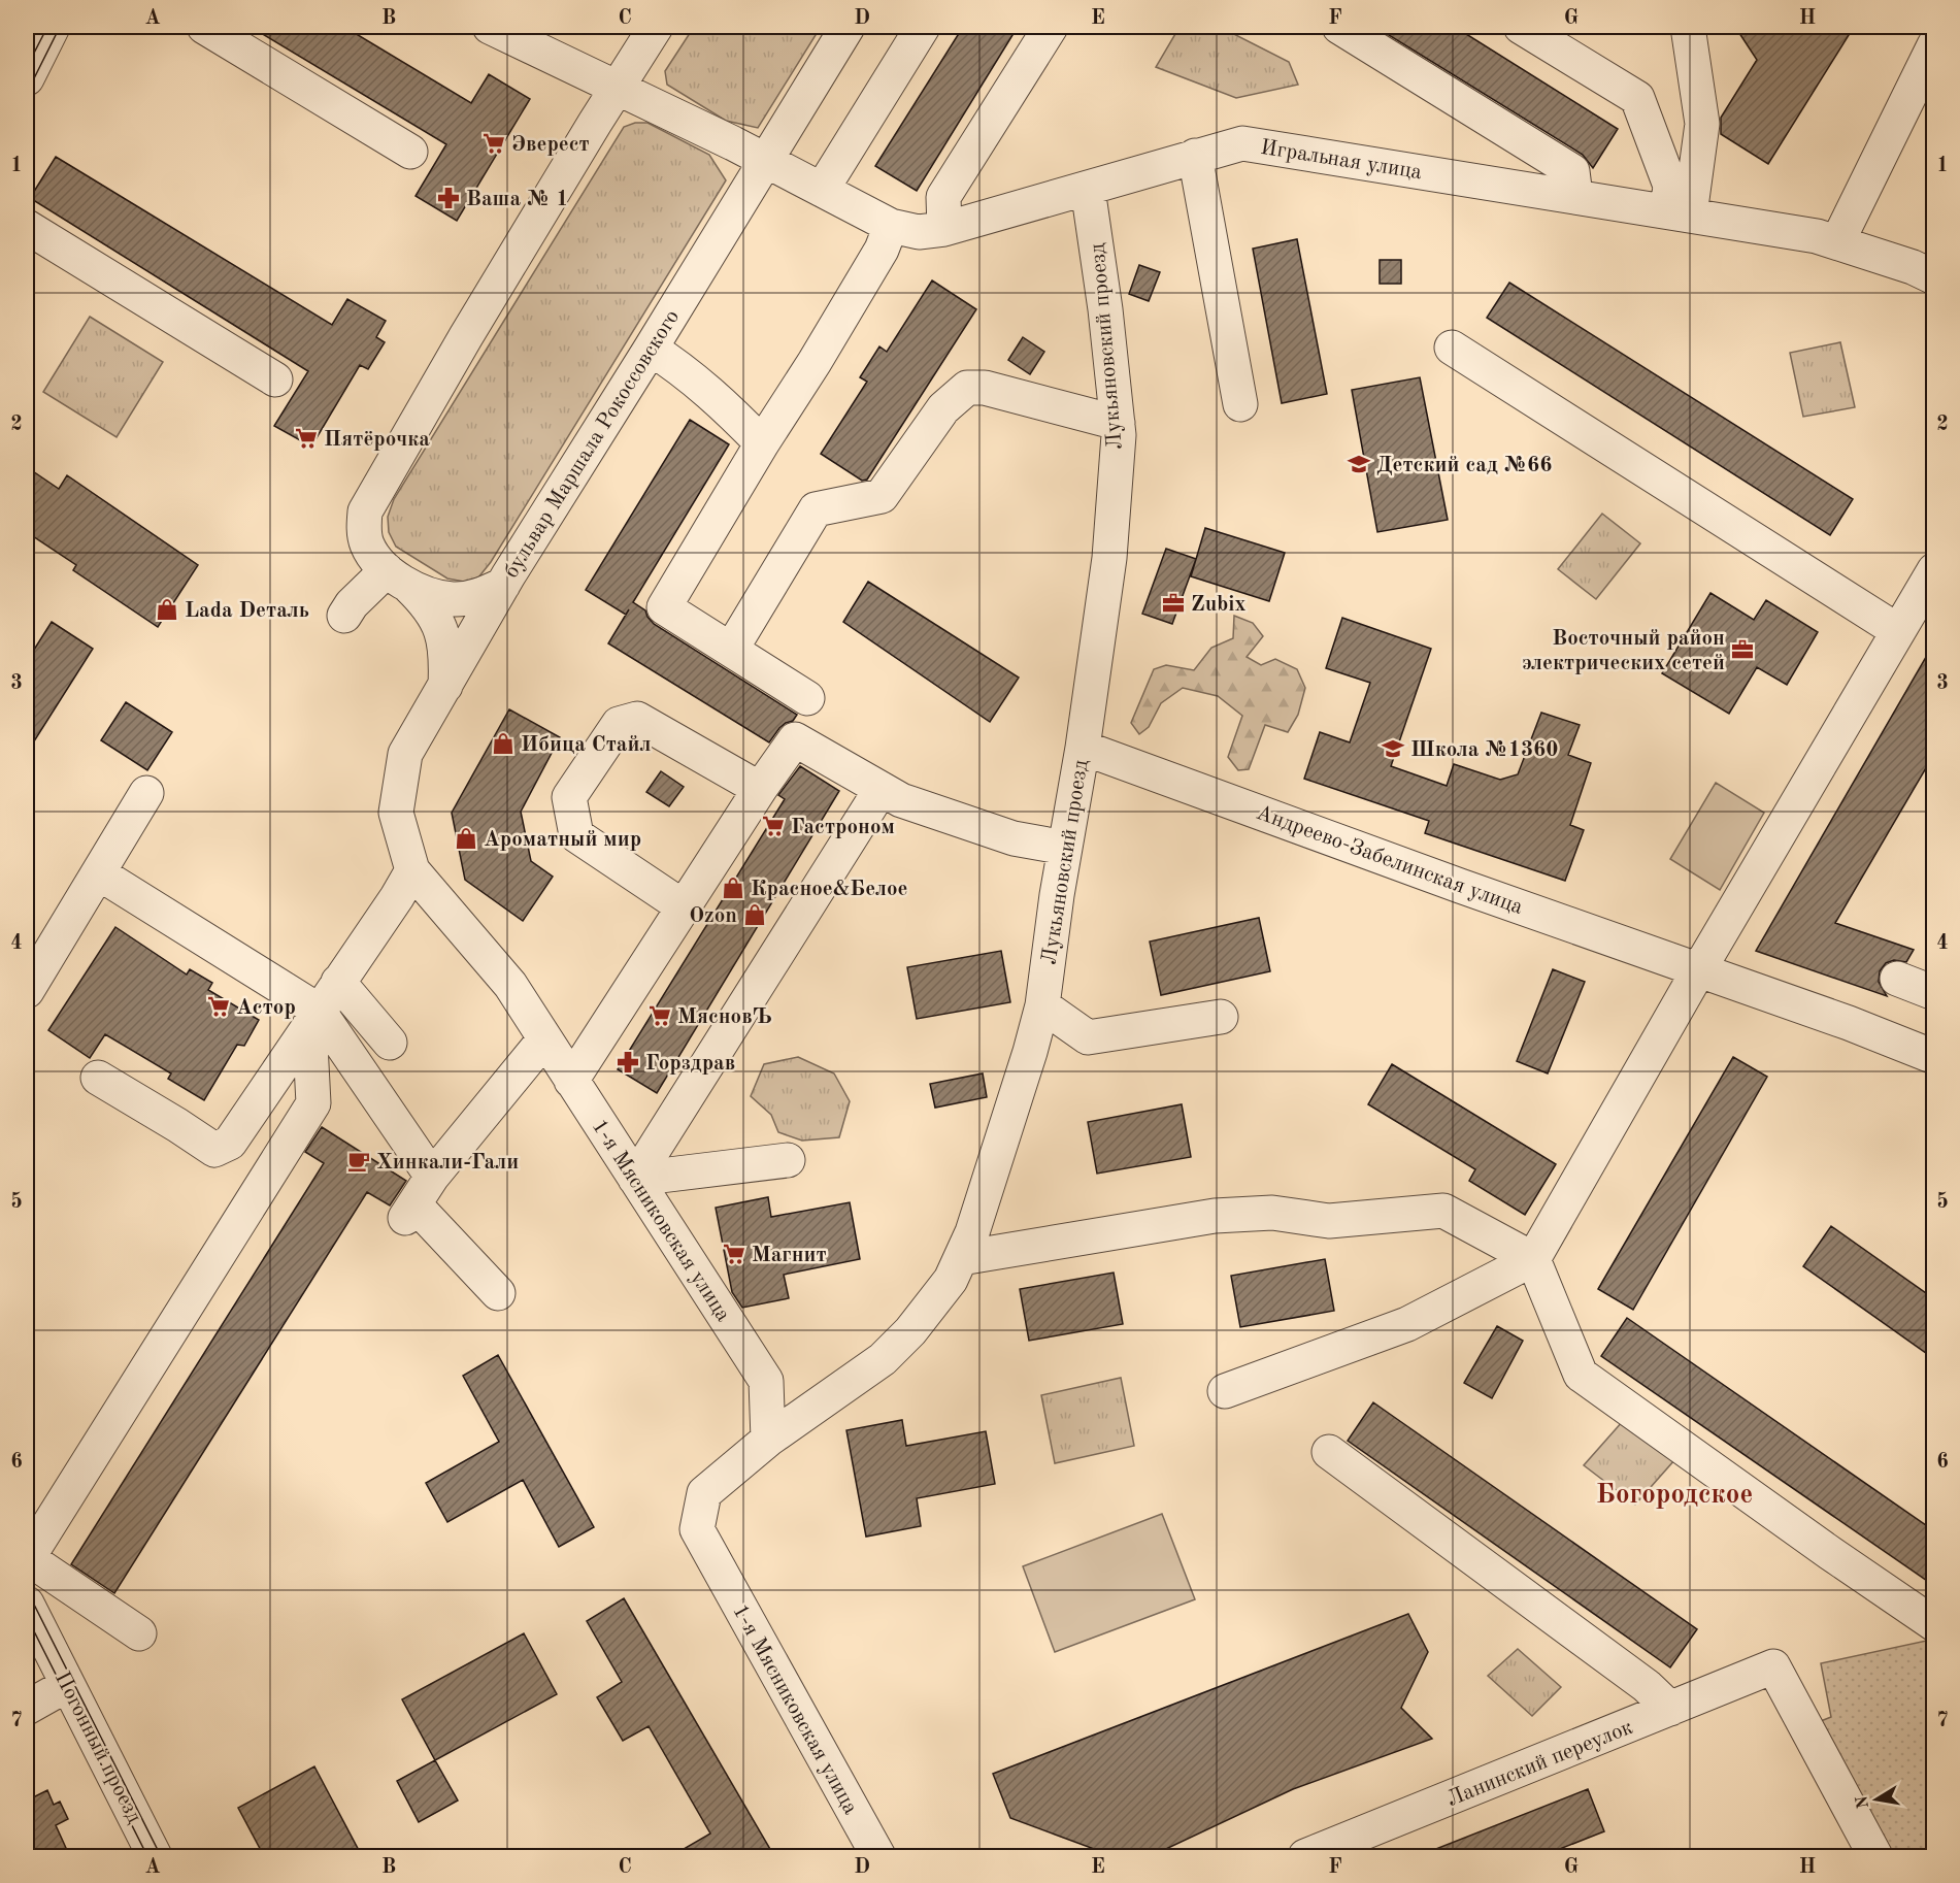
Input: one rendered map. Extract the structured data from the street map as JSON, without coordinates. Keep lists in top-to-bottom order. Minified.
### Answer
{"streets":{"street":["Игральная улица","Лукьяновский проезд","бульвар Маршала Рокоссовского","Андреево-Забелинская улица","1-я Мясниковская улица","Погонный проезд","Ланинский переулок"]},"crossings":[["Игральная улица","Лукьяновский проезд"],["Игральная улица","бульвар Маршала Рокоссовского"],["Лукьяновский проезд","Андреево-Забелинская улица"],["Лукьяновский проезд","1-я Мясниковская улица"],["бульвар Маршала Рокоссовского","1-я Мясниковская улица"]],"districts":["Богородское"],"places":{"supermarket":["Эверест","Пятёрочка","Гастроном","Астор","МясновЪ","Магнит"],"pharmacy":["Ваша № 1","Горздрав"],"school or university":["Детский сад №66","Школа №1360"],"office":["Zubix","Восточный район электрических сетей"],"shop":["Lada Dеталь","Ибица Стайл","Ароматный мир","Красное&Белое","Ozon"],"cafe":["Хинкали-Гали"]},"north":"left","grid":{"columns":["A","B","C","D","E","F","G","H"],"rows":["1","2","3","4","5","6","7"]}}
